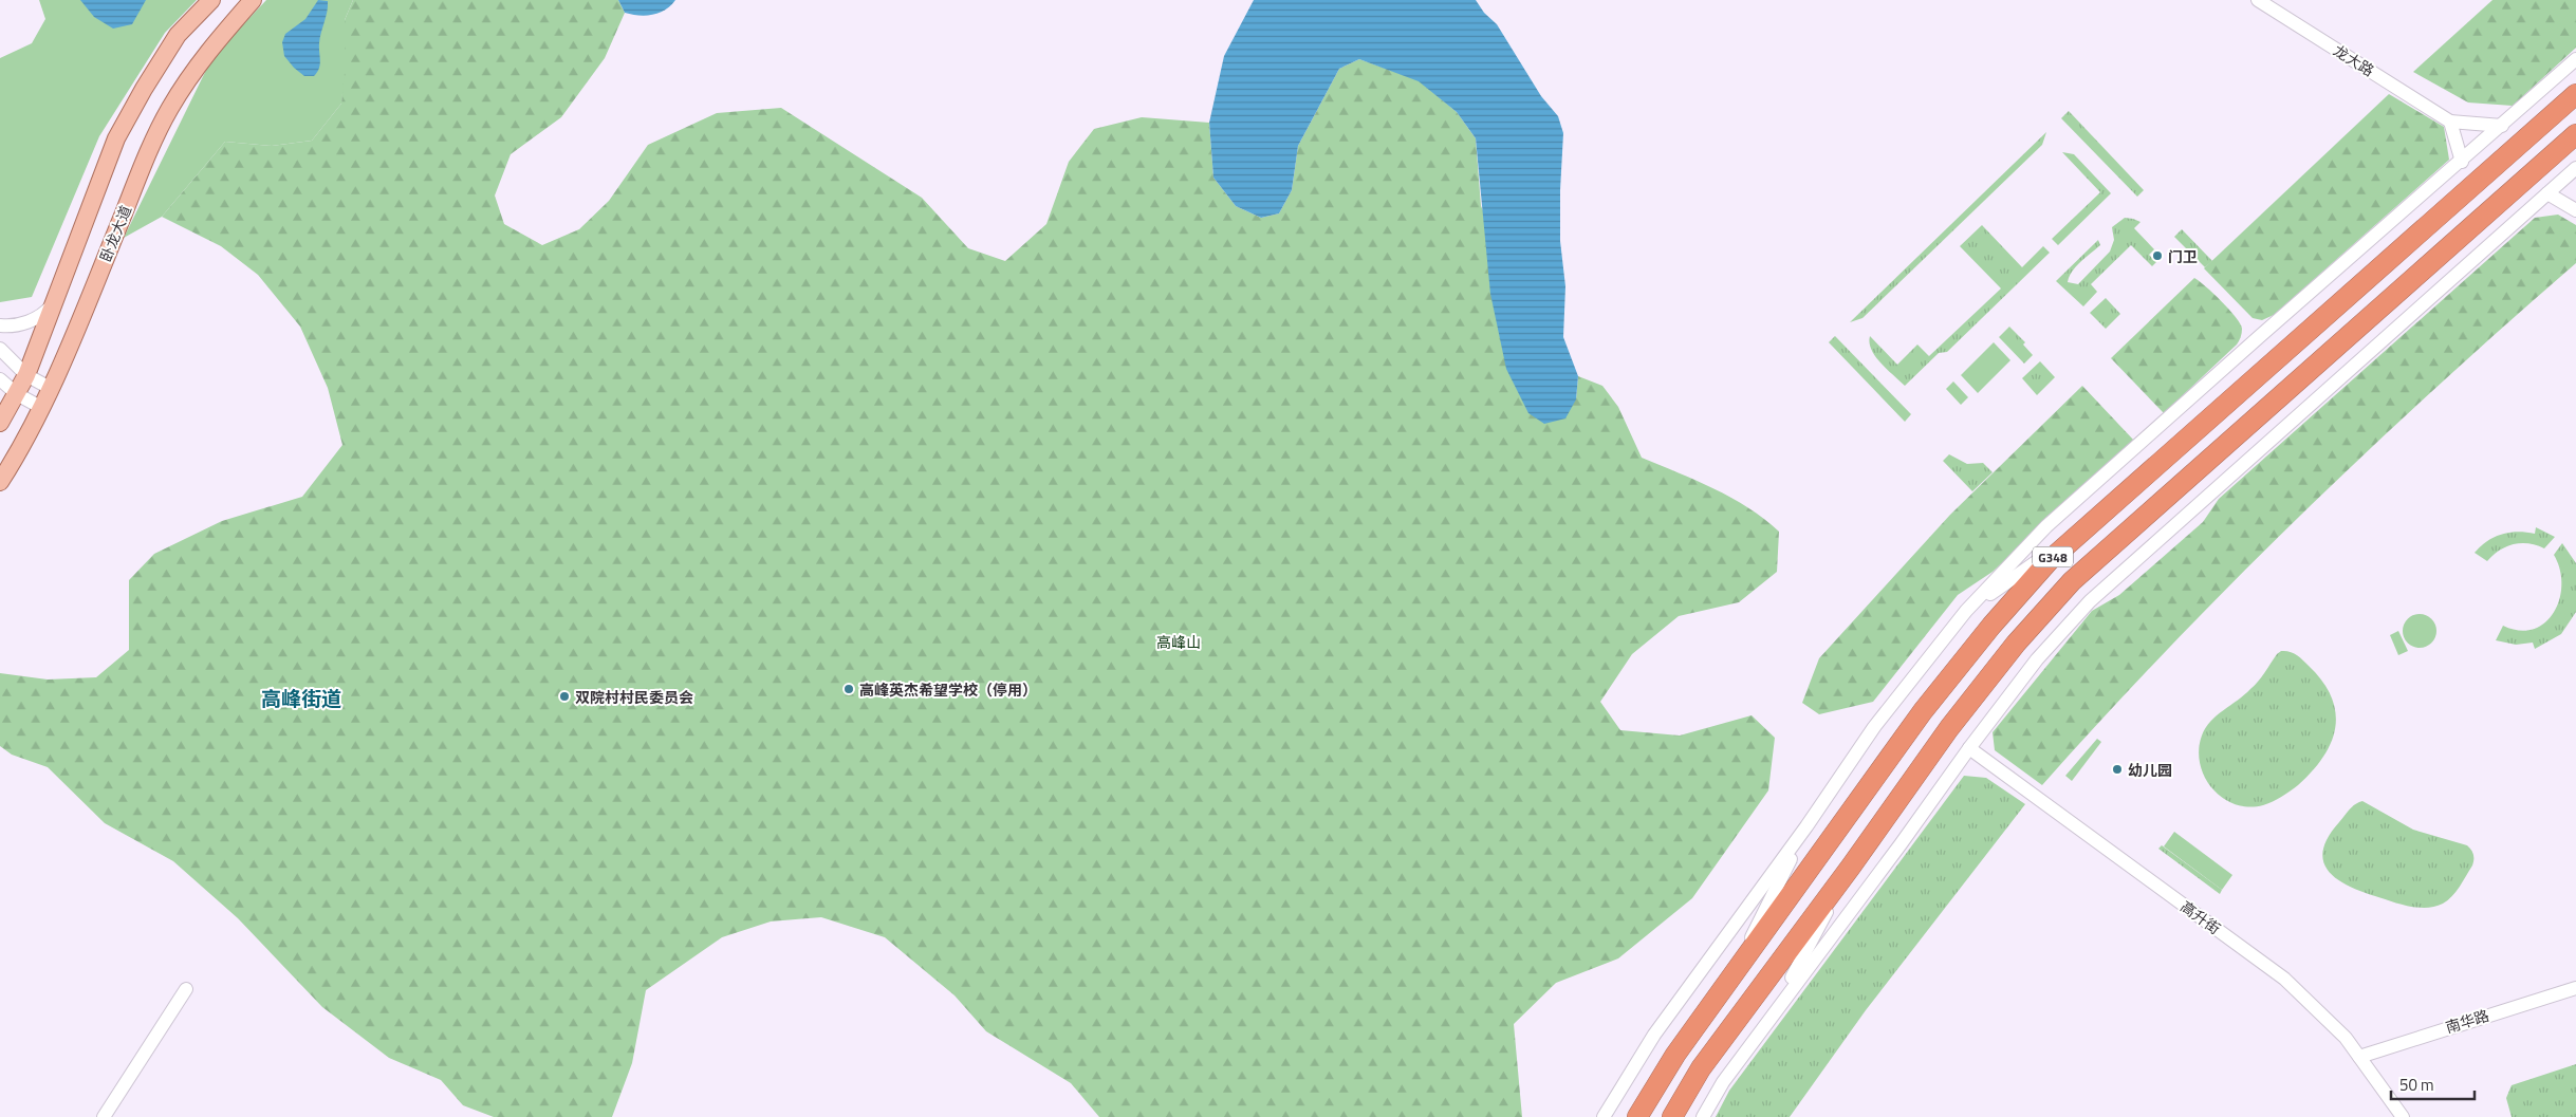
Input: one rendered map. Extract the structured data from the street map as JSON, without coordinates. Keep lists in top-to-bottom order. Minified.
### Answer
{"streets":{"highway":["G348"],"main road":["卧龙大道"],"street":["龙大路","高升街","南华路"]},"crossings":[["高升街","南华路"]],"districts":["高峰街道"],"parks":["高峰山"],"places":["门卫","高峰英杰希望学校（停用）","双院村村民委员会","幼儿园"],"scale_bar":"50 m"}
